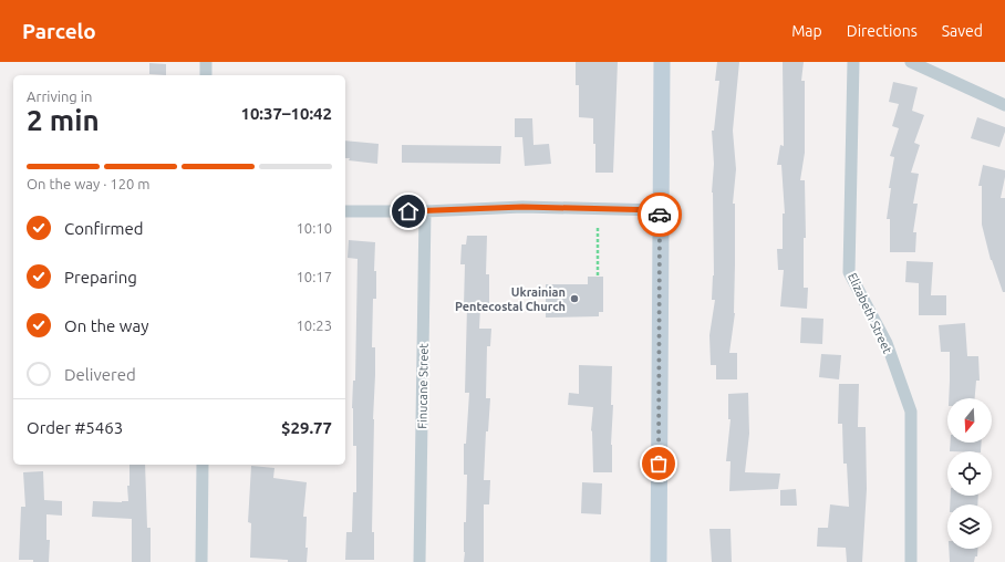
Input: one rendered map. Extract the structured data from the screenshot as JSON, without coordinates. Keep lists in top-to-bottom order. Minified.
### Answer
{"streets":{"street":["Elizabeth Street","Finucane Street"]},"places":["Ukrainian Pentecostal Church"],"north":"bottom","page":{"header":"Parcelo","nav":["Map","Directions","Saved"],"heading":["2 min","Arriving in","10:37–10:42"],"panel":["Order #5463","$29.77"],"bar":"On the way · 120 m","list":[["Confirmed","10:10"],["Preparing","10:17"],["On the way","10:23"],"Delivered"]}}
